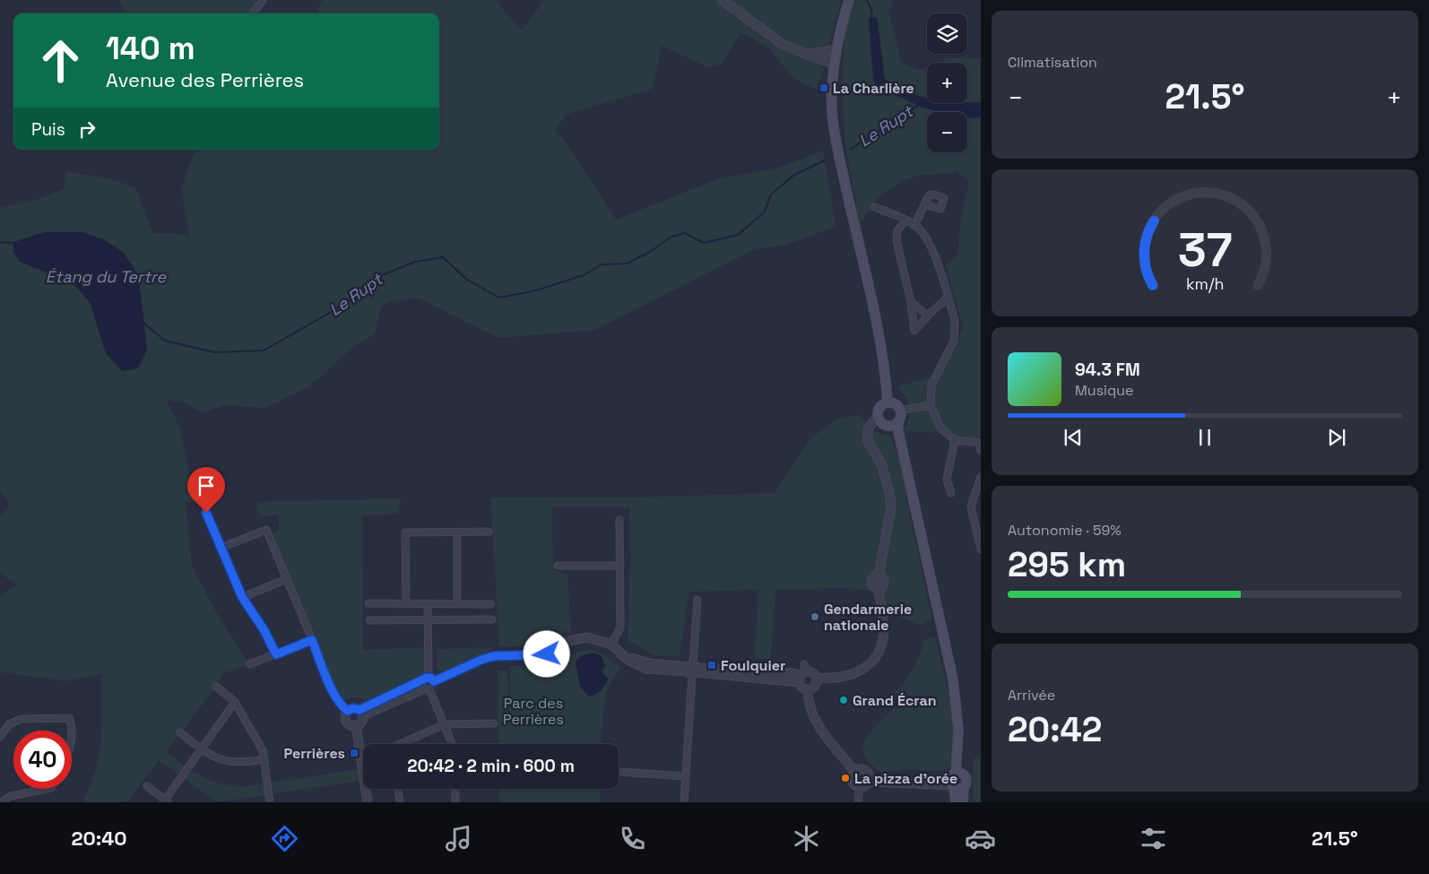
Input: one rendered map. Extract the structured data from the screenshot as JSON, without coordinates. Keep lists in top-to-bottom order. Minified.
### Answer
{"water":["Le Rupt","Étang du Tertre"],"parks":["Parc des Perrières"],"places":{"transit":["La Charlière","Foulquier","Perrières"],"other":["Gendarmerie nationale","Grand Écran","La pizza d'orée"]},"page":{"tile":["Climatisation",["Autonomie · 59%","295 km"],["Arrivée","20:42"]],"map_buttons":["+","−"],"turn":["140 m","Avenue des Perrières"],"heat":["−","21.5°","+"],"then":"Puis","song":["94.3 FM","Musique"],"limit":"40","trip":"20:42 · 2 min · 600 m","tabs":["20:40","21.5°"],"gauge":["37","km/h"]}}
